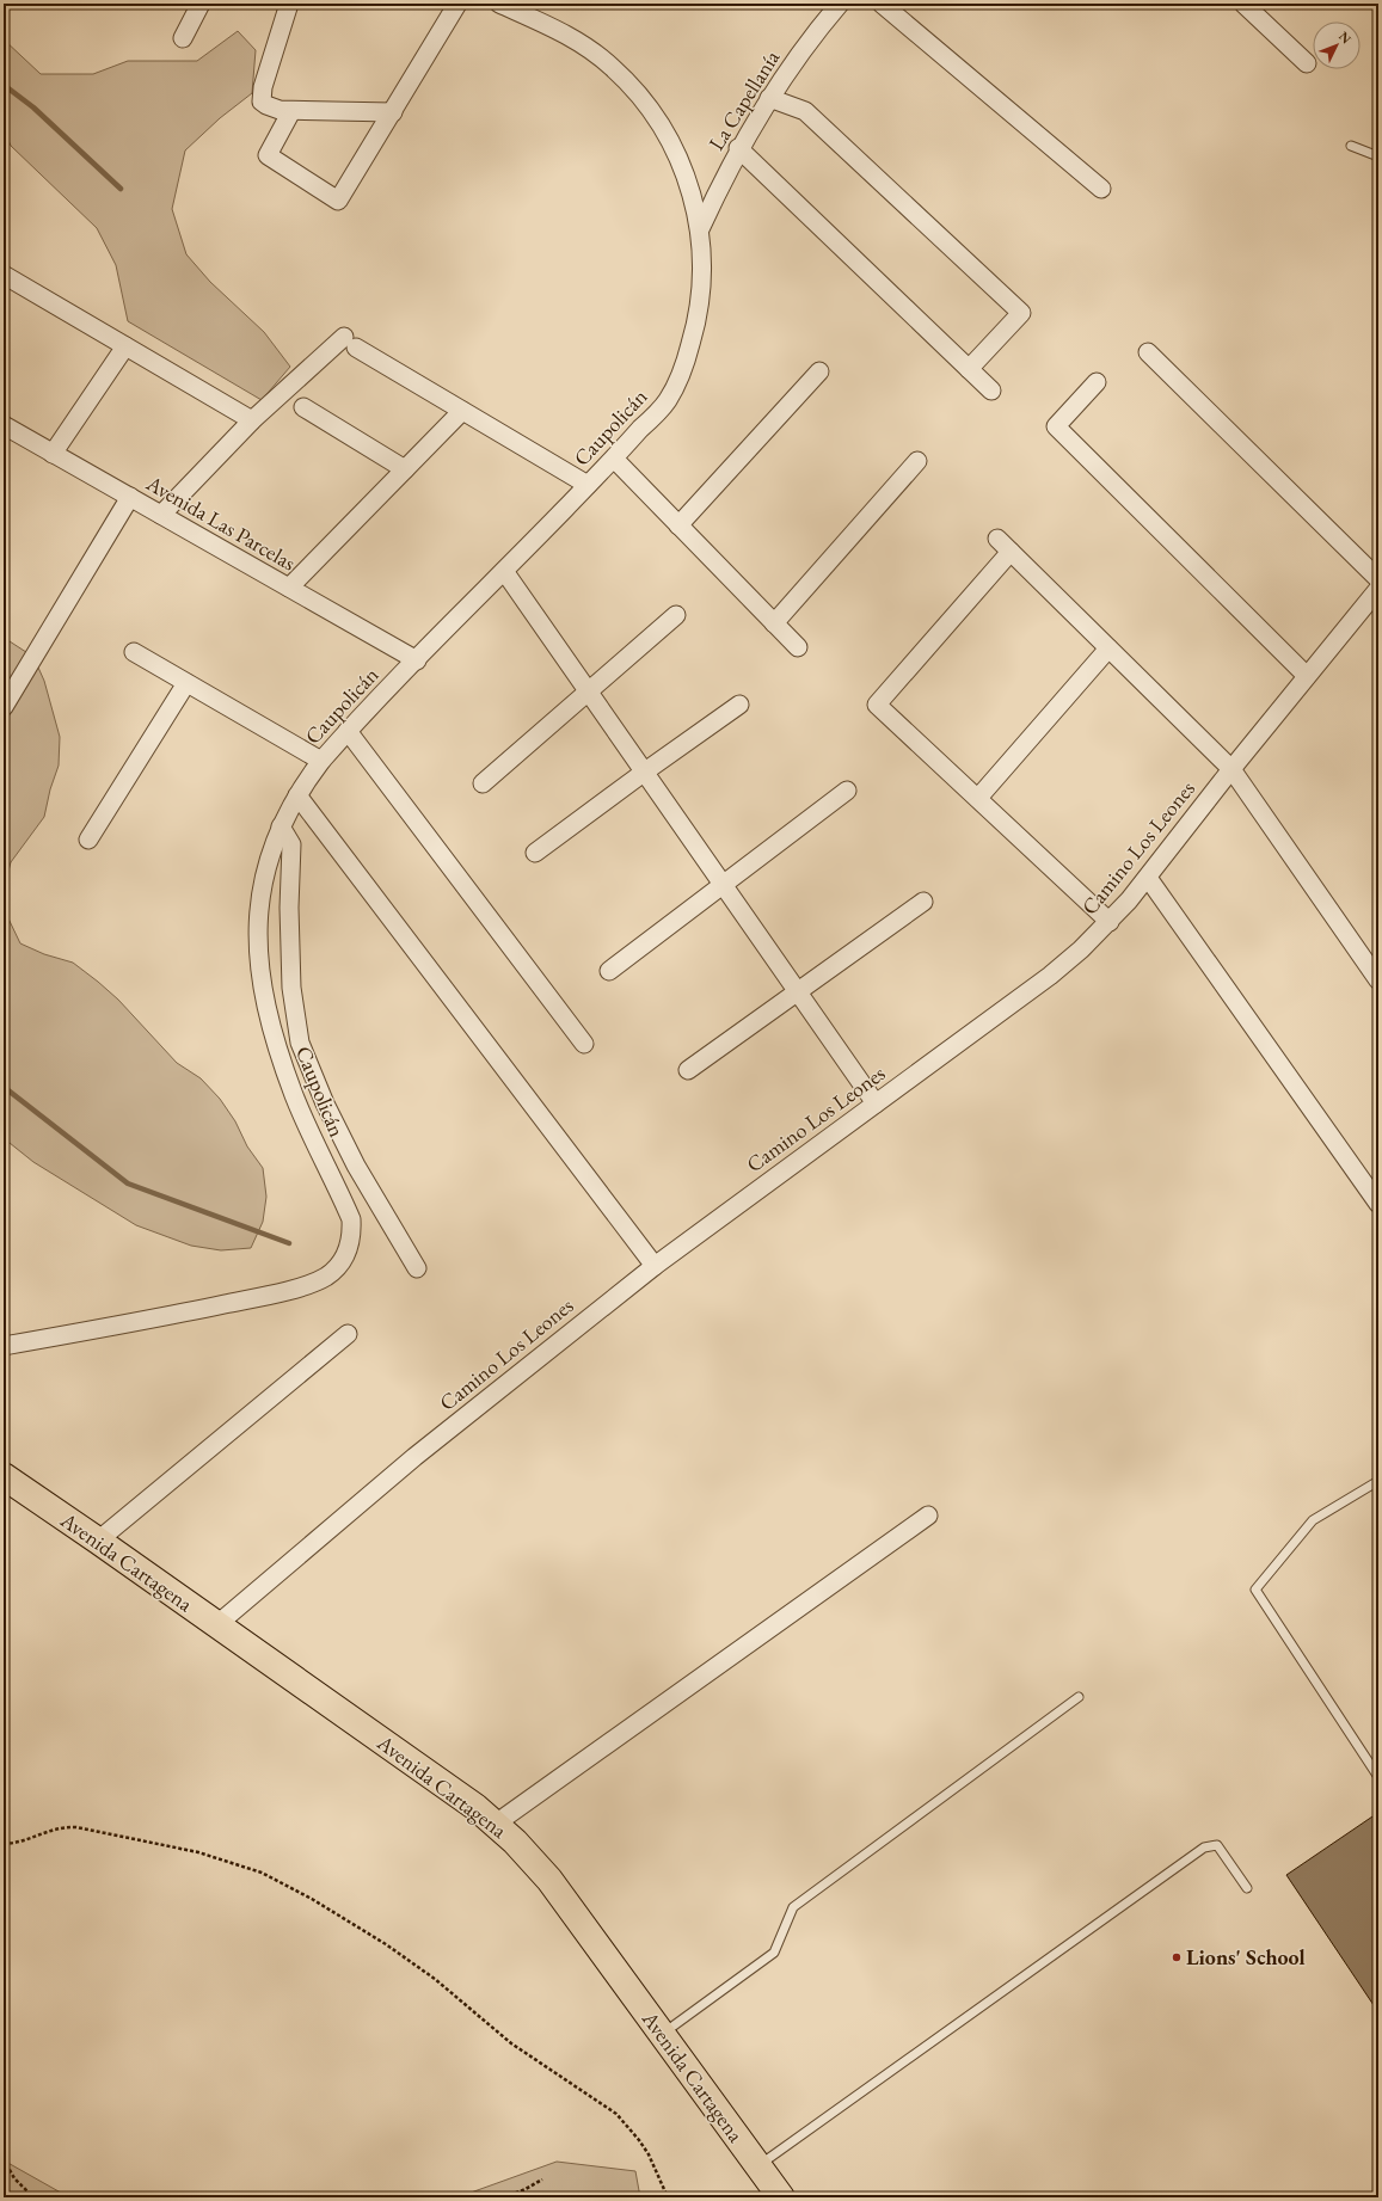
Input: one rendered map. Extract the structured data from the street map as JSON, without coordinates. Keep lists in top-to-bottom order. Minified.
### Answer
{"streets":{"main road":["Avenida Cartagena"],"street":["La Capellanía","Caupolicán","Avenida Las Parcelas","Camino Los Leones"]},"crossings":[["La Capellanía","Caupolicán"],["Caupolicán","Avenida Las Parcelas"],["Camino Los Leones","Avenida Cartagena"]],"places":["Lions' School"],"north":"top right"}
